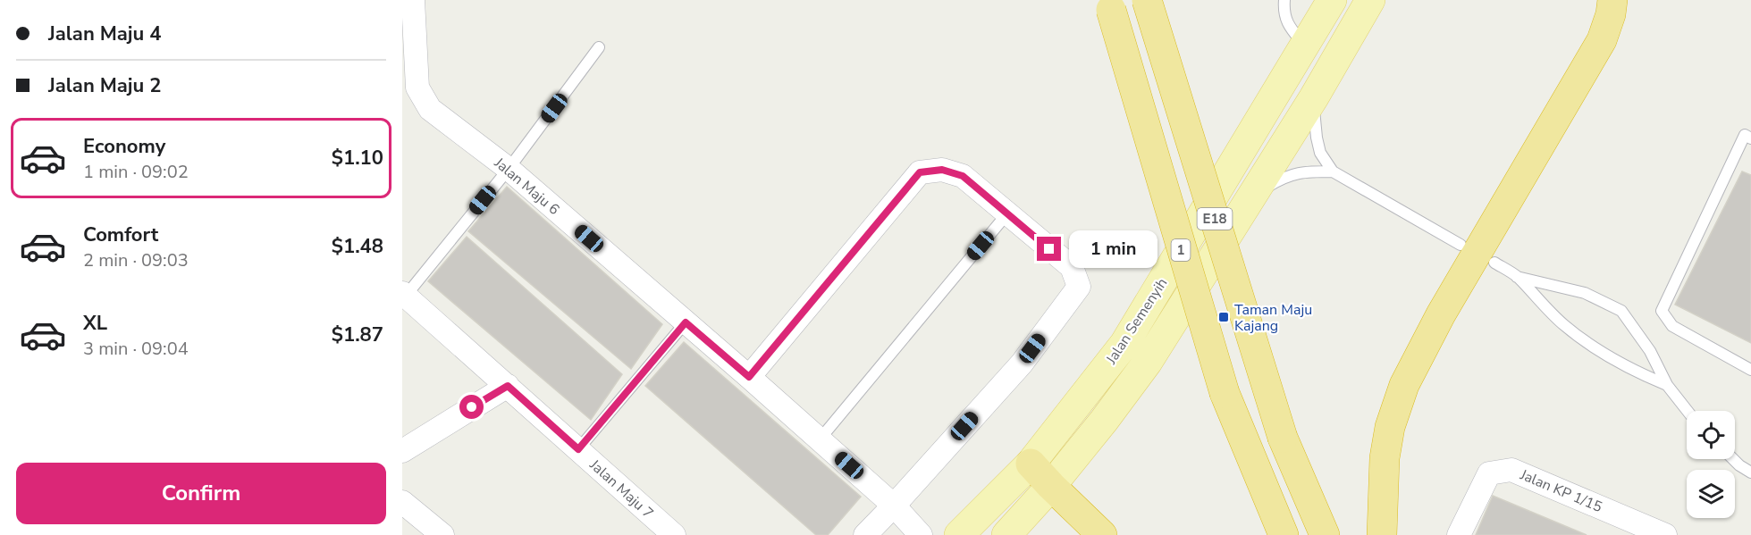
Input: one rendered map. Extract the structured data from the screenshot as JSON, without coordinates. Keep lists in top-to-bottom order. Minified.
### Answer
{"streets":{"highway":["E18"],"main road":["1","Jalan Semenyih"],"street":["Jalan Maju 6","Jalan Maju 7","Jalan KP 1/15"]},"places":{"transit":["Taman Maju Kajang"]},"page":{"banner":["Jalan Maju 4","Jalan Maju 2"],"list":[{"name":"Economy","note":"1 min · 09:02","value":"$1.10"},{"name":"Comfort","note":"2 min · 09:03","value":"$1.48"},{"name":"XL","note":"3 min · 09:04","value":"$1.87"}],"bubble":"1 min","buttons":"Confirm"}}
